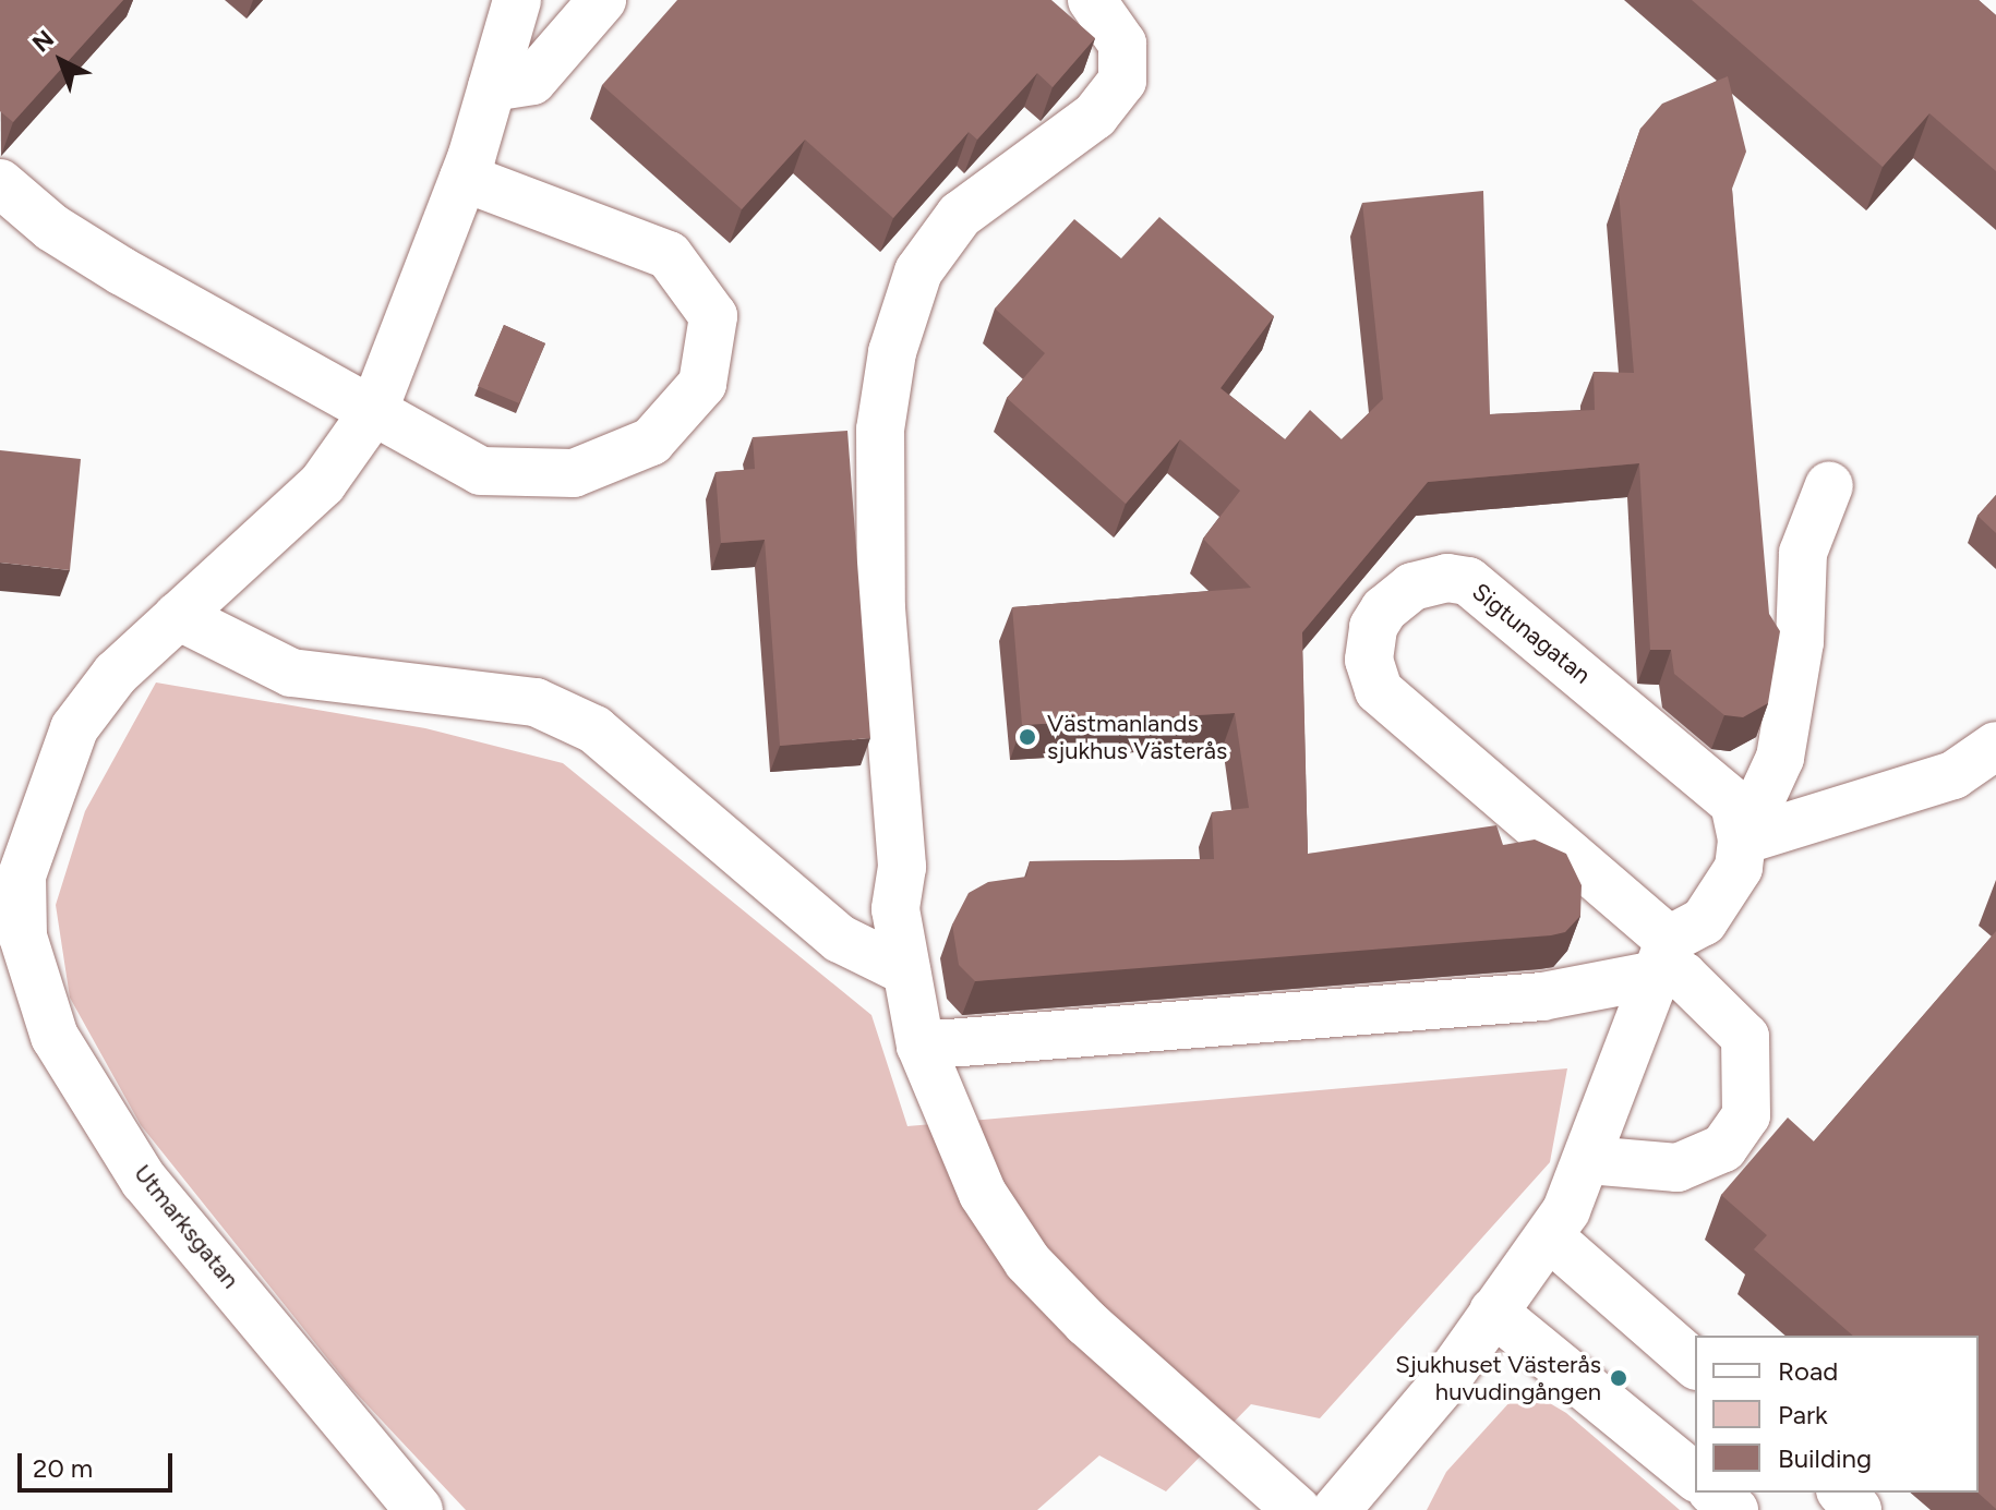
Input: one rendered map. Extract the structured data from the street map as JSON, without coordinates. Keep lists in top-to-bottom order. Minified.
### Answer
{"streets":{"street":["Sigtunagatan","Utmarksgatan"]},"places":["Västmanlands sjukhus Västerås","Sjukhuset Västerås huvudingången"],"legend":["Road","Park","Building"],"scale_bar":"20 m","north":"top left"}
